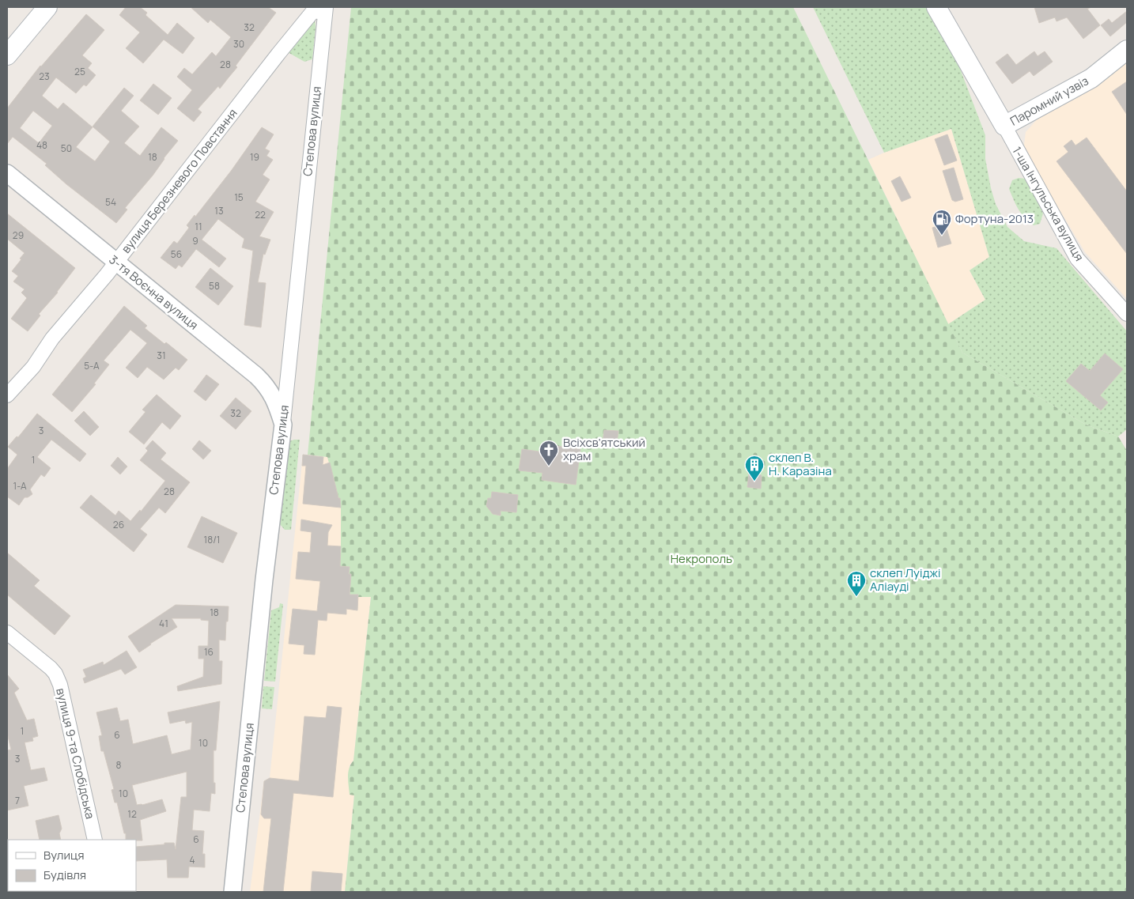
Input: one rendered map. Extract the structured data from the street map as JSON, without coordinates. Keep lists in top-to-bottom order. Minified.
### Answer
{"streets":{"main road":["Паромний узвіз"],"street":["Степова вулиця","вулиця Березневого Повстання","1-ша Інгульська вулиця","3-тя Воєнна вулиця","вулиця 9-та Слобідська"]},"crossings":[["Паромний узвіз","1-ша Інгульська вулиця"],["Степова вулиця","вулиця Березневого Повстання"],["Степова вулиця","3-тя Воєнна вулиця"],["вулиця Березневого Повстання","3-тя Воєнна вулиця"]],"parks":["Некрополь"],"places":{"fuel station":["Фортуна-2013"],"church":["Всіхсв'ятський храм"],"building":["склеп В. Н. Каразіна","склеп Луіджі Аліауді"]},"house_numbers":["32","30","28","25","23","48","50","18","19","15","54","13","22","11","29","9","56","58","31","5-А","32","3","1","1-А","28","26","18/1","18","41","16","1","6","10","3","8","10","7","12","6","4"],"legend":["Вулиця","Будівля"]}
